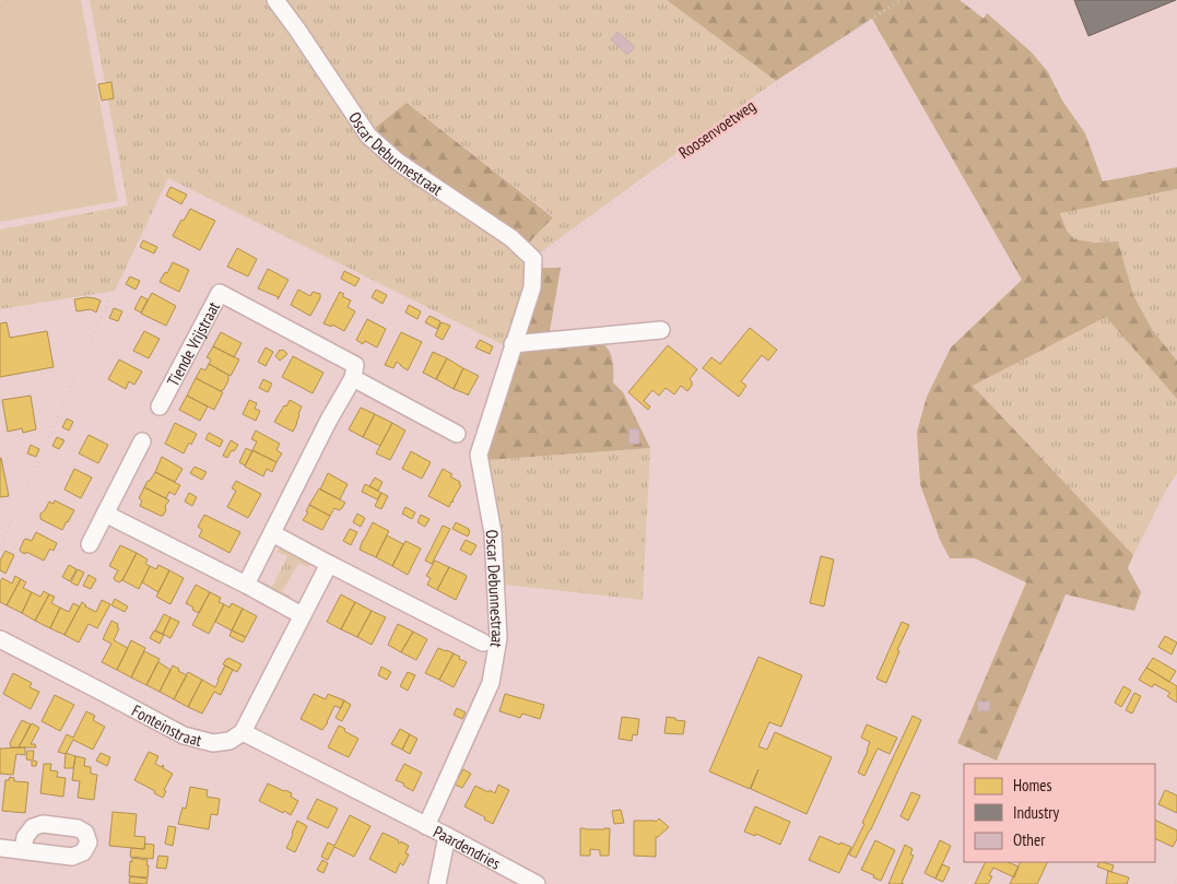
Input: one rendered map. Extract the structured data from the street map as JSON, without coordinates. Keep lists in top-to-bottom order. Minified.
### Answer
{"streets":{"street":["Oscar Debunnestraat","Tiende Vrijstraat","Fonteinstraat","Paardendries"],"path":["Roosenvoetweg"]},"crossings":[["Roosenvoetweg","Oscar Debunnestraat"],["Oscar Debunnestraat","Paardendries"]],"legend":["Homes","Industry","Other"]}
